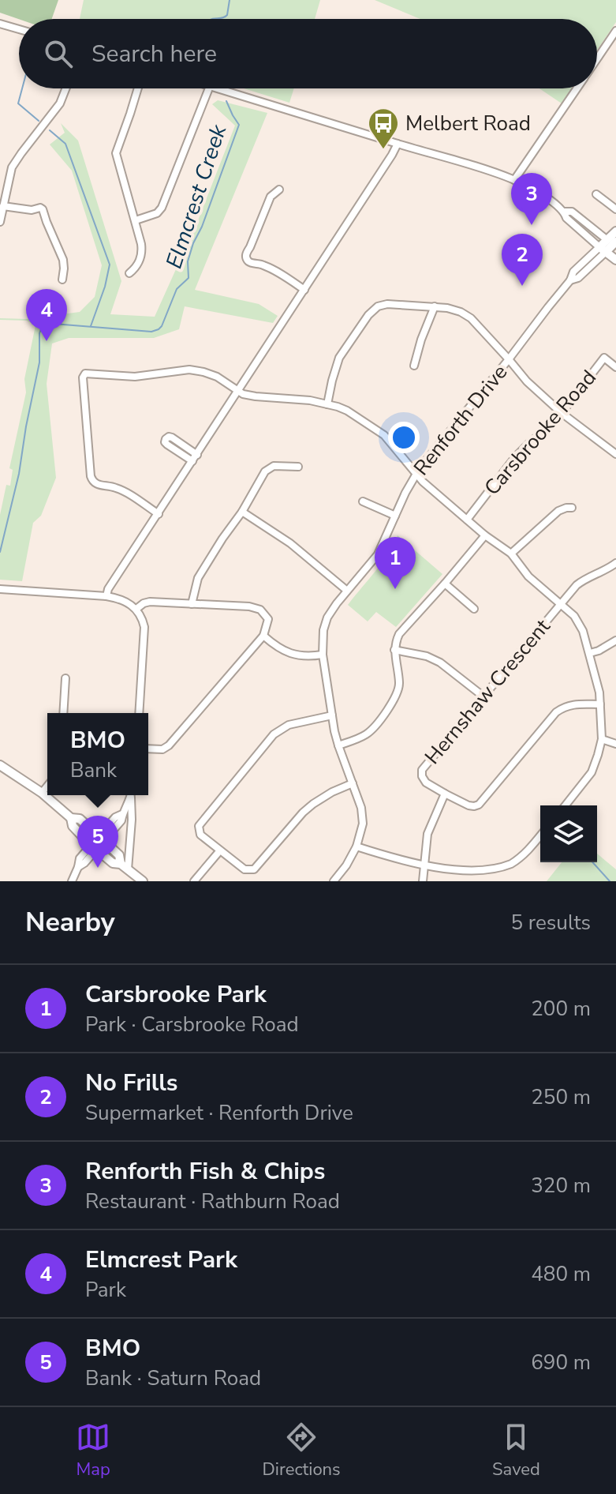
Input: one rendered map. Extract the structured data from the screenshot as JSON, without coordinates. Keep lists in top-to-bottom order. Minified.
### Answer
{"streets":{"main road":["Renforth Drive"],"street":["Carsbrooke Road","Hernshaw Crescent"]},"water":["Elmcrest Creek"],"places":{"bus stop":["Melbert Road"]},"page":{"search":"Search here","pins":["3","2","4","1","5"],"popup":["BMO","Bank"],"heading":["Nearby","5 results"],"list":[{"mark":"1","name":"Carsbrooke Park","note":"Park · Carsbrooke Road","value":"200 m"},{"mark":"2","name":"No Frills","note":"Supermarket · Renforth Drive","value":"250 m"},{"mark":"3","name":"Renforth Fish & Chips","note":"Restaurant · Rathburn Road","value":"320 m"},{"mark":"4","name":"Elmcrest Park","note":"Park","value":"480 m"},{"mark":"5","name":"BMO","note":"Bank · Saturn Road","value":"690 m"}],"nav":["Map","Directions","Saved"]}}
